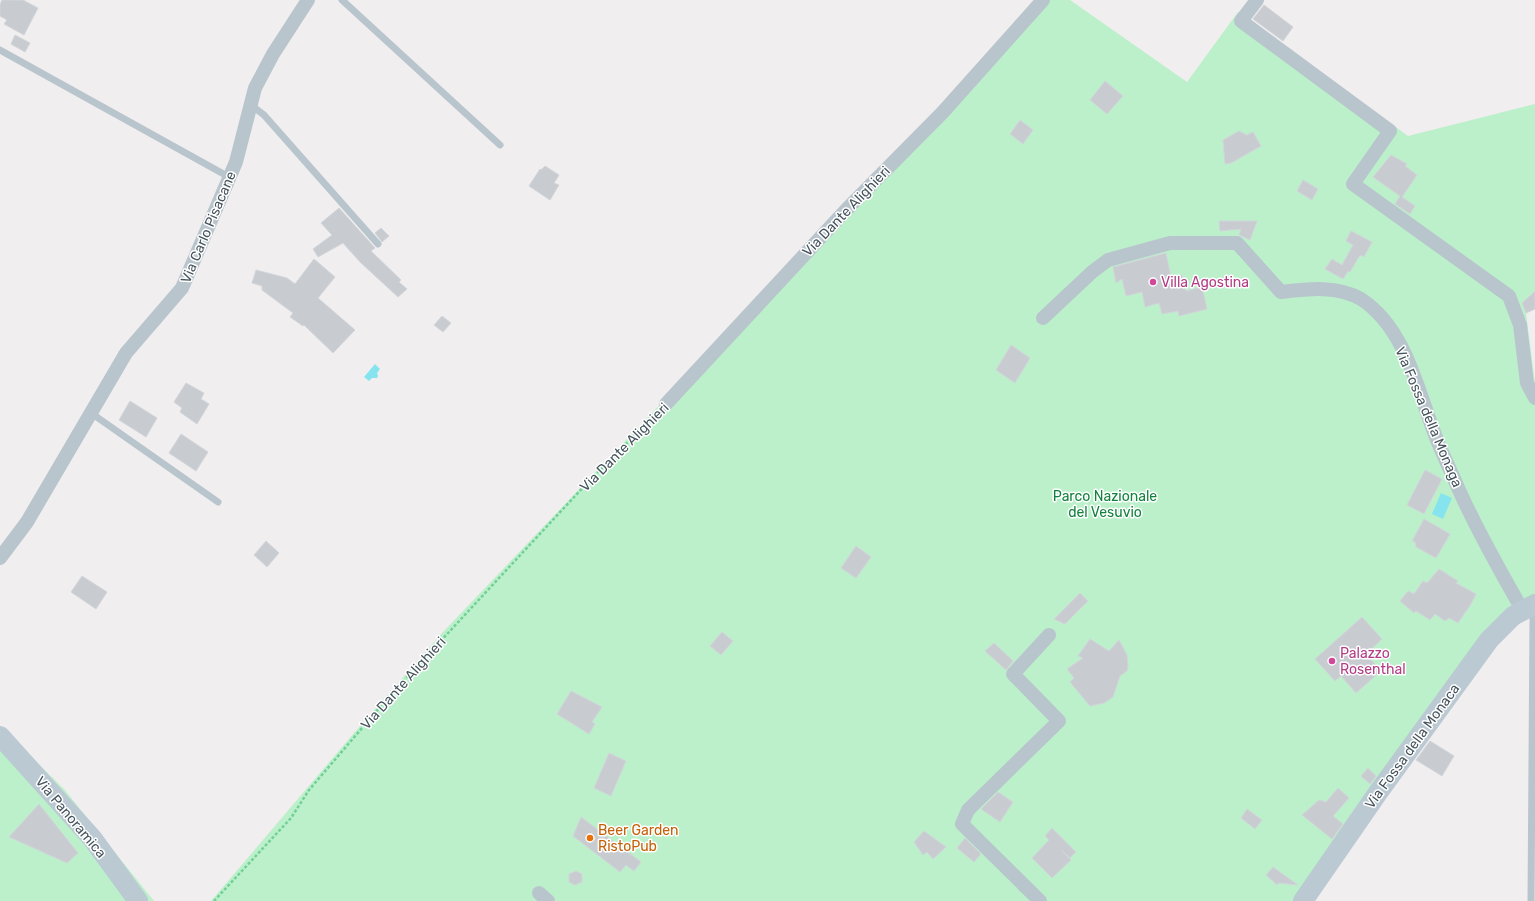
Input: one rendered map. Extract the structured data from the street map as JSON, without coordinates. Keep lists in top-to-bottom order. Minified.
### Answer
{"streets":{"street":["Via Dante Alighieri","Via Carlo Pisacane","Via Fossa della Monaga","Via Fossa della Monaca","Via Panoramica"]},"crossings":[["Via Fossa della Monaga","Via Fossa della Monaca"]],"parks":["Parco Nazionale del Vesuvio"],"places":["Villa Agostina","Palazzo Rosenthal","Beer Garden RistoPub"]}
